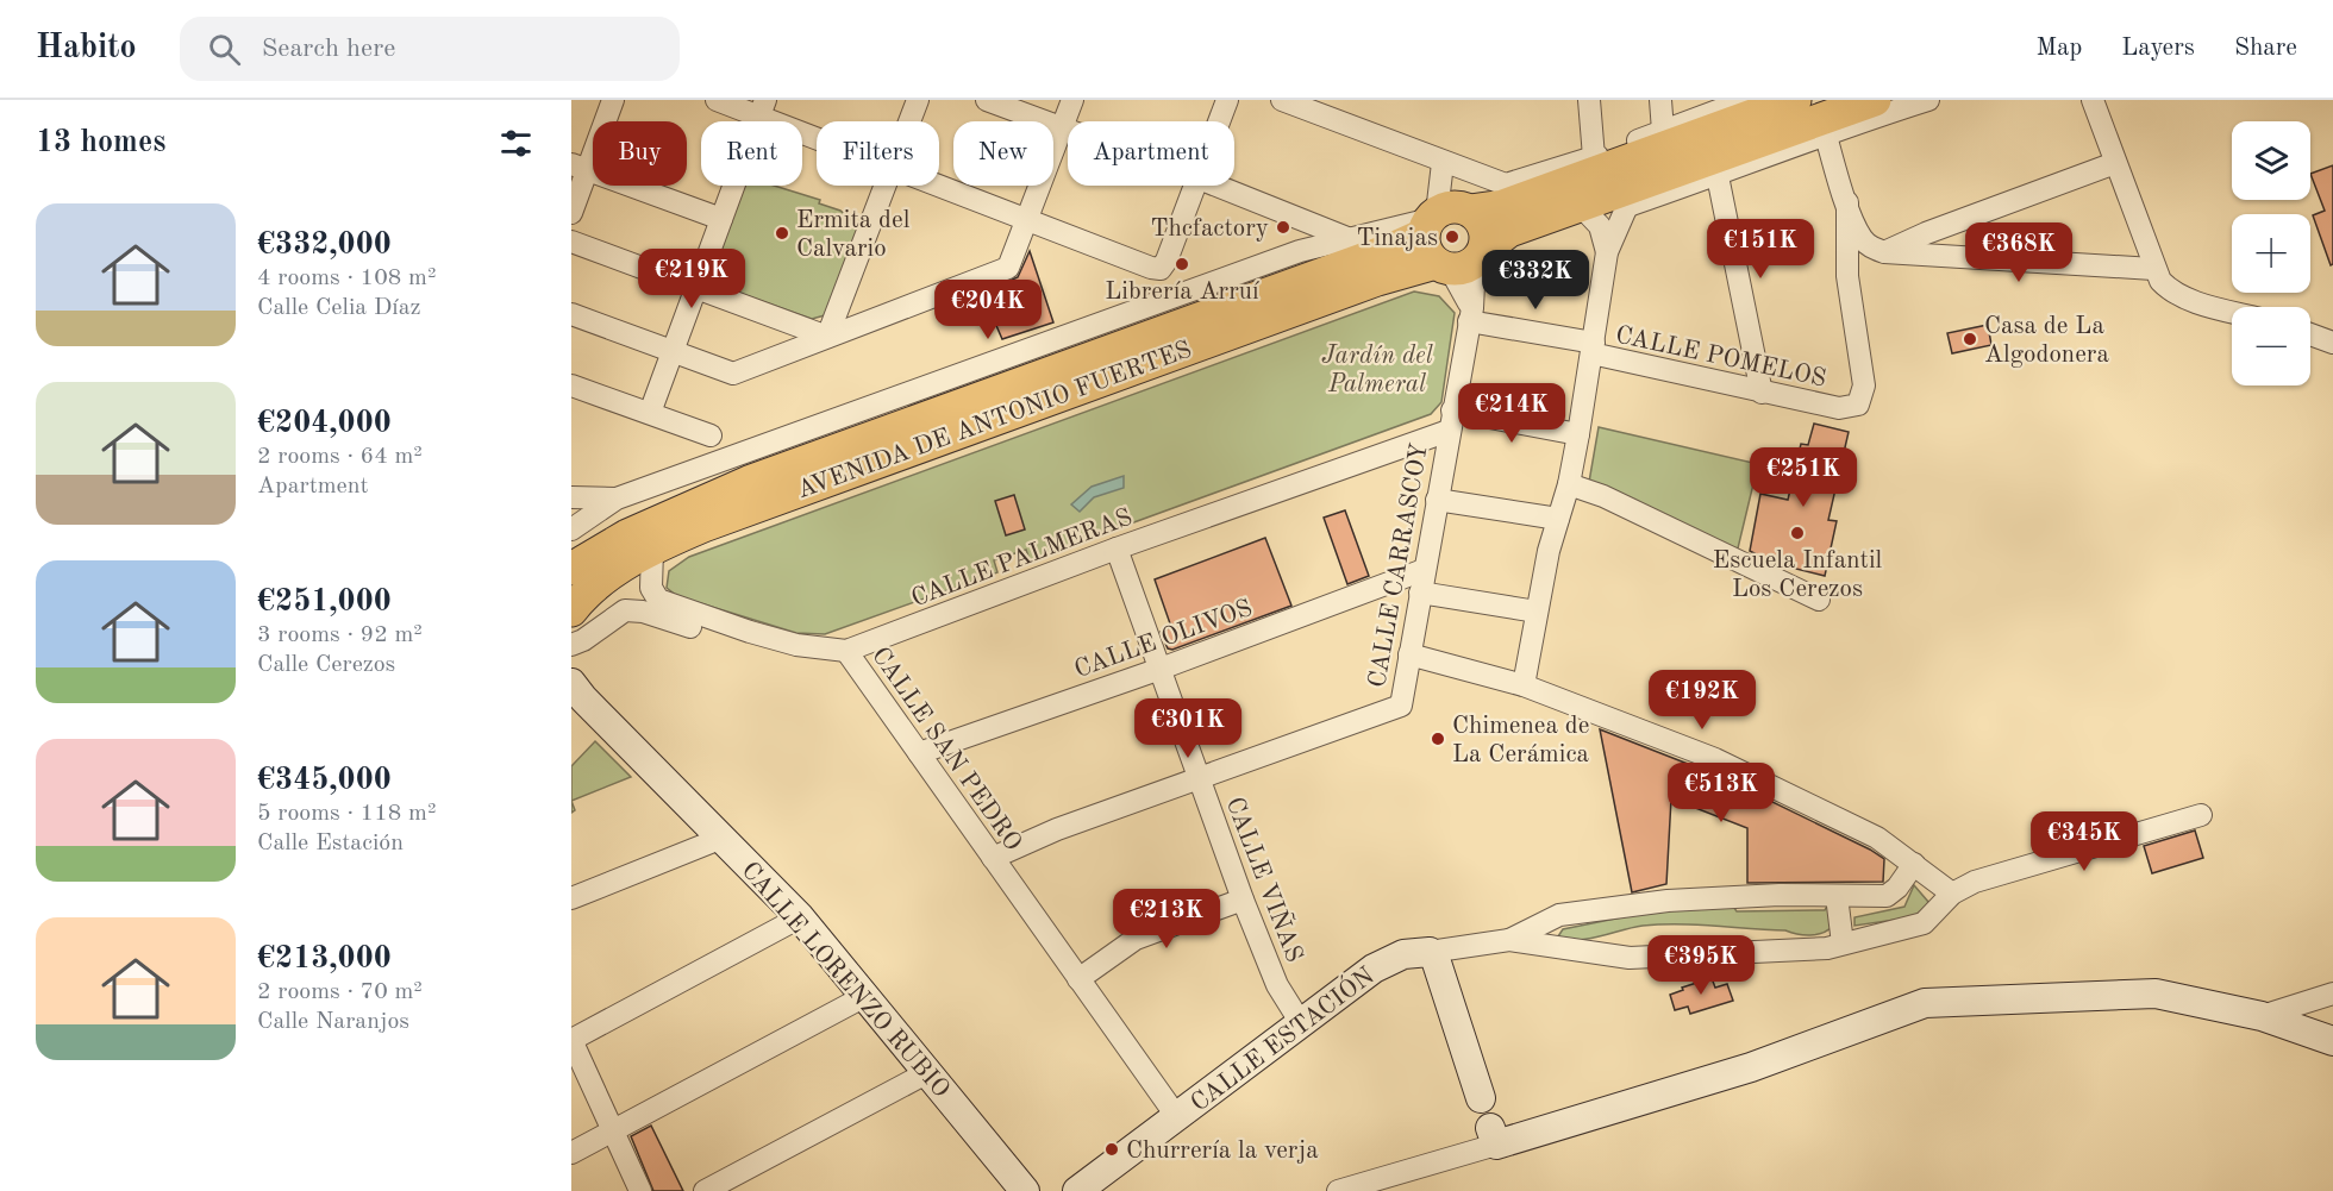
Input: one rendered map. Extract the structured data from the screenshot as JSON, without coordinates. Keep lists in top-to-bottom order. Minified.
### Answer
{"streets":{"main road":["AVENIDA DE ANTONIO FUERTES","CALLE LORENZO RUBIO","CALLE ESTACIÓN"],"street":["CALLE POMELOS","CALLE PALMERAS","CALLE CARRASCOY","CALLE OLIVOS","CALLE SAN PEDRO","CALLE VIÑAS"]},"crossings":[["CALLE POMELOS","CALLE CARRASCOY"],["AVENIDA DE ANTONIO FUERTES","CALLE PALMERAS"],["CALLE PALMERAS","CALLE CARRASCOY"],["CALLE PALMERAS","CALLE SAN PEDRO"],["CALLE PALMERAS","CALLE VIÑAS"],["CALLE CARRASCOY","CALLE OLIVOS"],["CALLE CARRASCOY","CALLE VIÑAS"],["CALLE OLIVOS","CALLE SAN PEDRO"],["CALLE OLIVOS","CALLE VIÑAS"],["CALLE SAN PEDRO","CALLE ESTACIÓN"],["CALLE VIÑAS","CALLE ESTACIÓN"]],"parks":["Jardín del Palmeral"],"places":["Thcfactory","Ermita del Calvario","Tinajas","Librería Arruí","Casa de La Algodonera","Escuela Infantil Los Cerezos","Chimenea de La Cerámica","Churrería la verja"],"page":{"header":"Habito","search":"Search here","nav":["Map","Layers","Share"],"heading":"13 homes","map_buttons":["+","−"],"chip":["Buy","Rent","Filters","New","Apartment"],"list":[{"name":"€332,000","note":"4 rooms · 108 m² · Calle Celia Díaz"},{"name":"€204,000","note":"2 rooms · 64 m² · Apartment"},{"name":"€251,000","note":"3 rooms · 92 m² · Calle Cerezos"},{"name":"€345,000","note":"5 rooms · 118 m² · Calle Estación"},{"name":"€213,000","note":"2 rooms · 70 m² · Calle Naranjos"}],"price":["€151K","€368K","€219K","€332K","€204K","€214K","€251K","€192K","€301K","€513K","€345K","€213K","€395K"]}}
